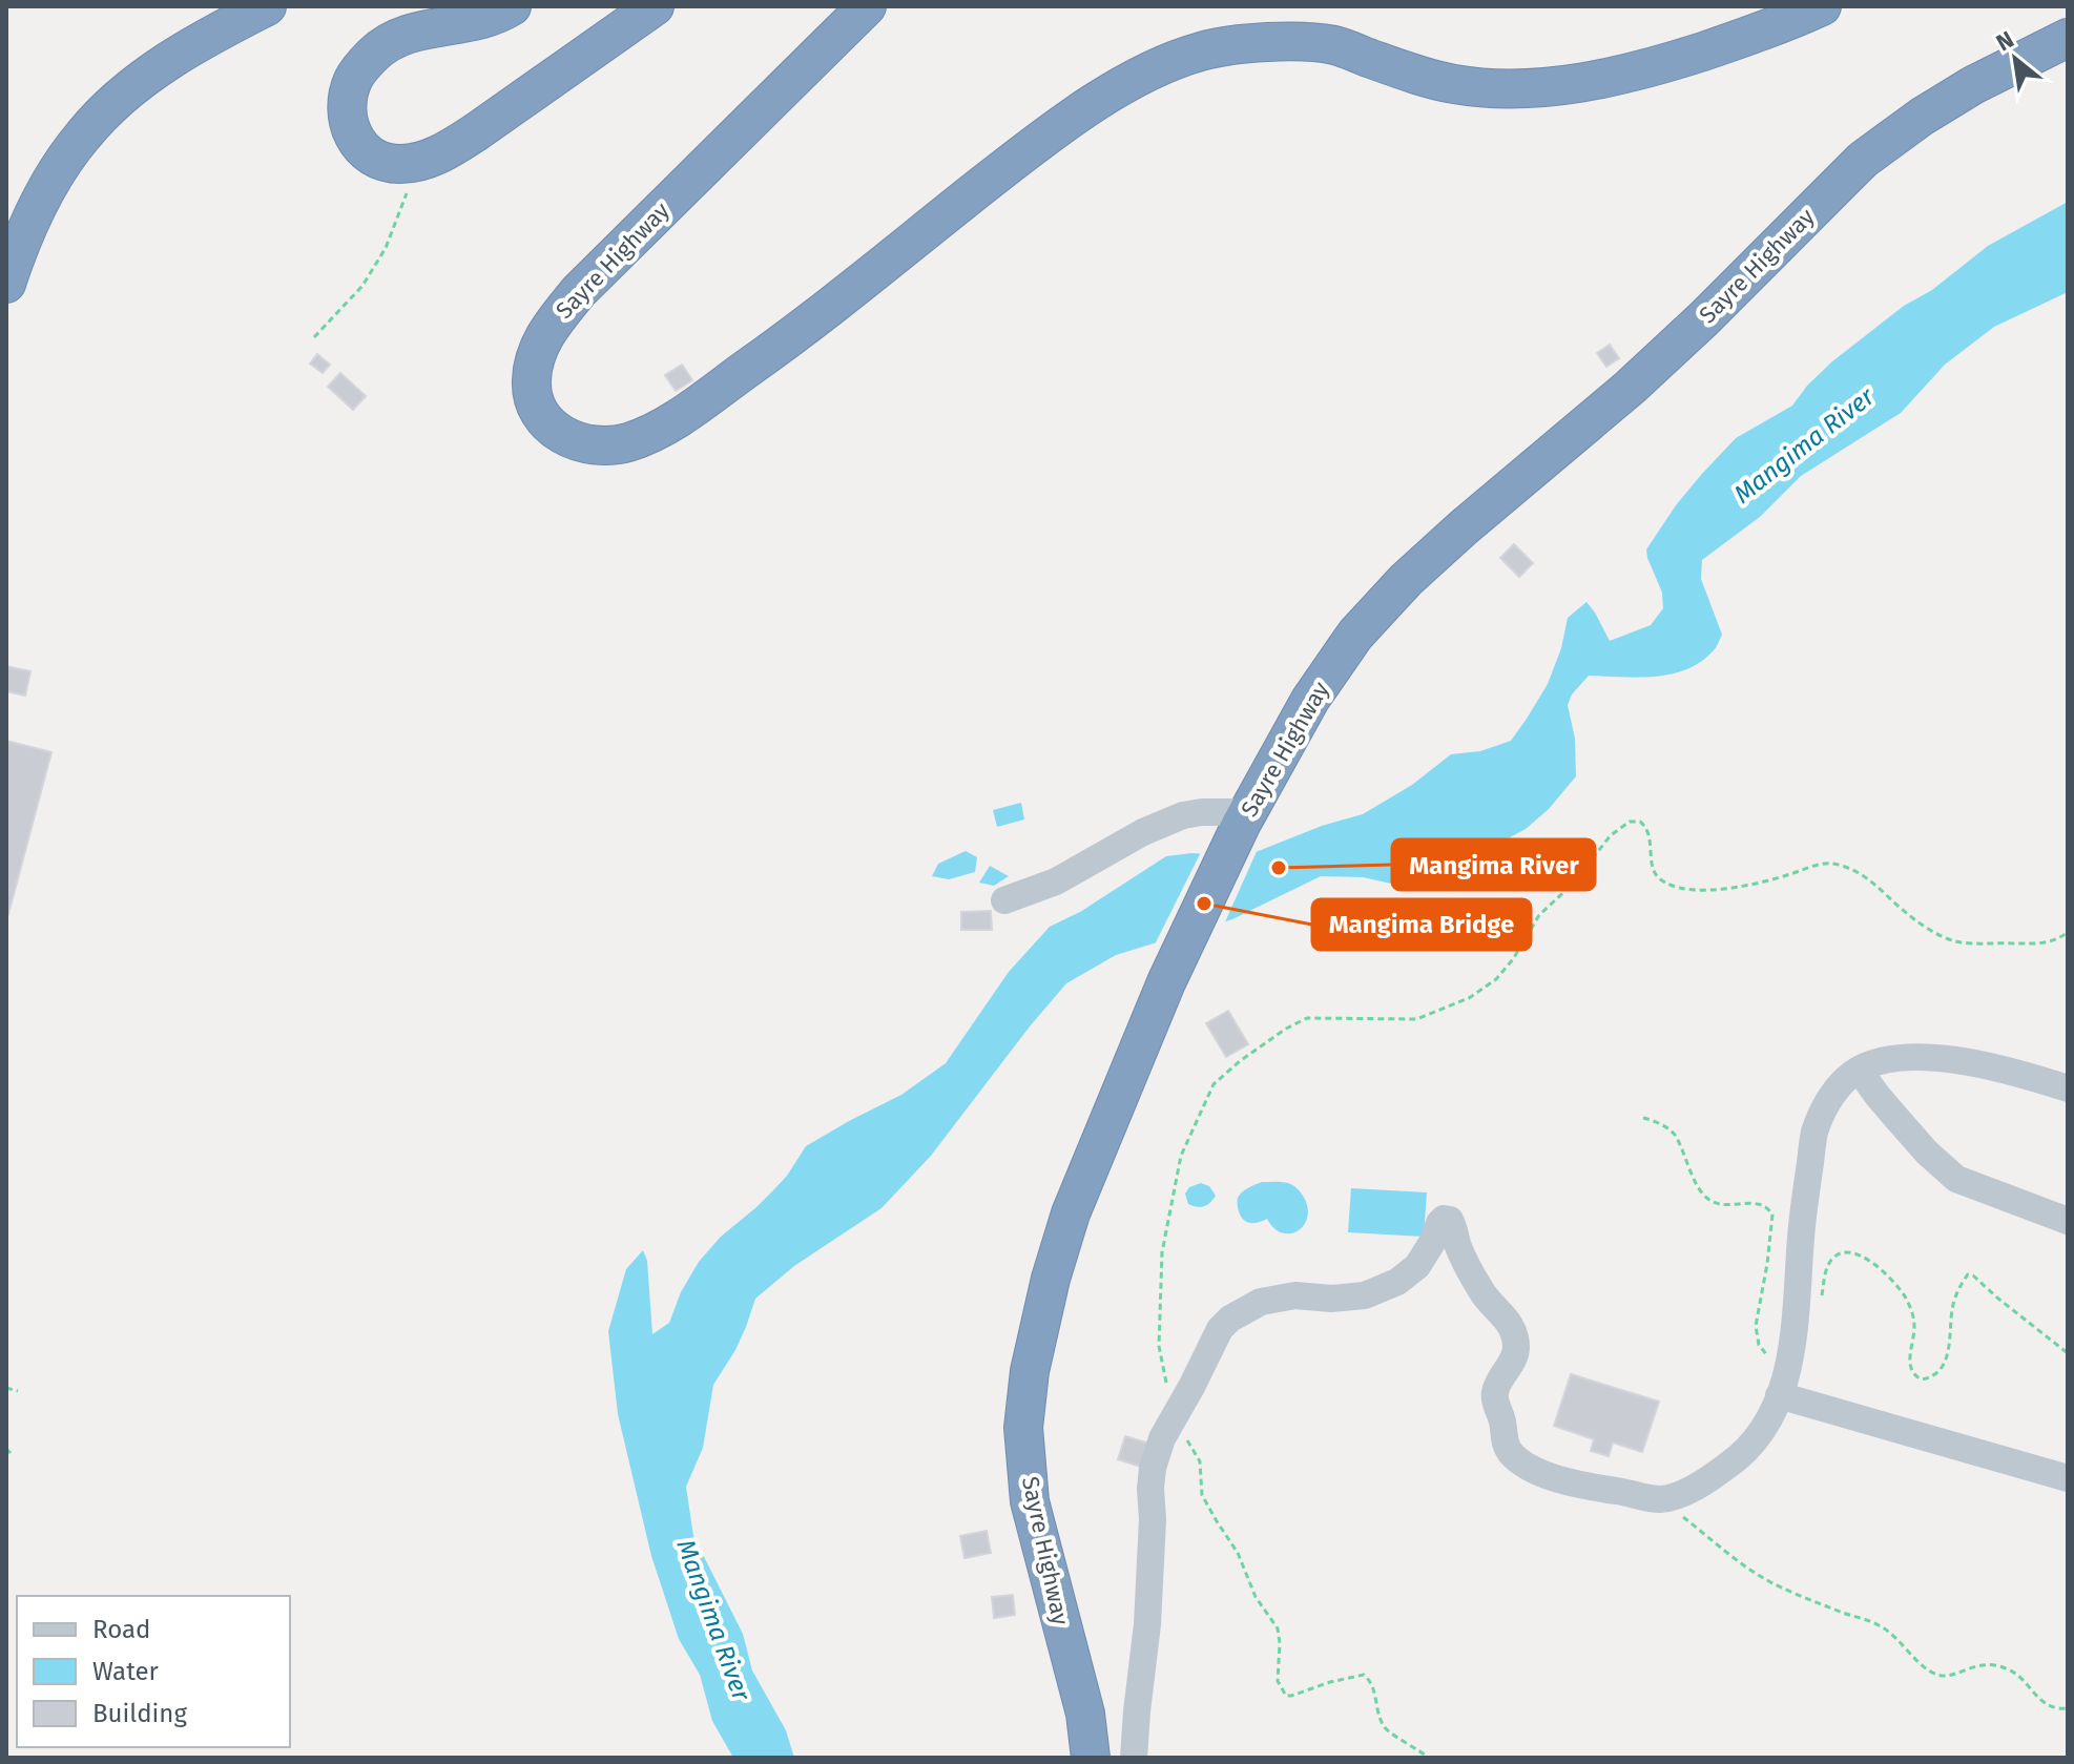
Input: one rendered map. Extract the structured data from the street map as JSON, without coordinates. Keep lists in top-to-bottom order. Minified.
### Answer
{"streets":{"highway":["Sayre Highway"]},"water":["Mangima River"],"places":["Mangima River","Mangima Bridge"],"legend":["Road","Water","Building"],"north":"top left"}
